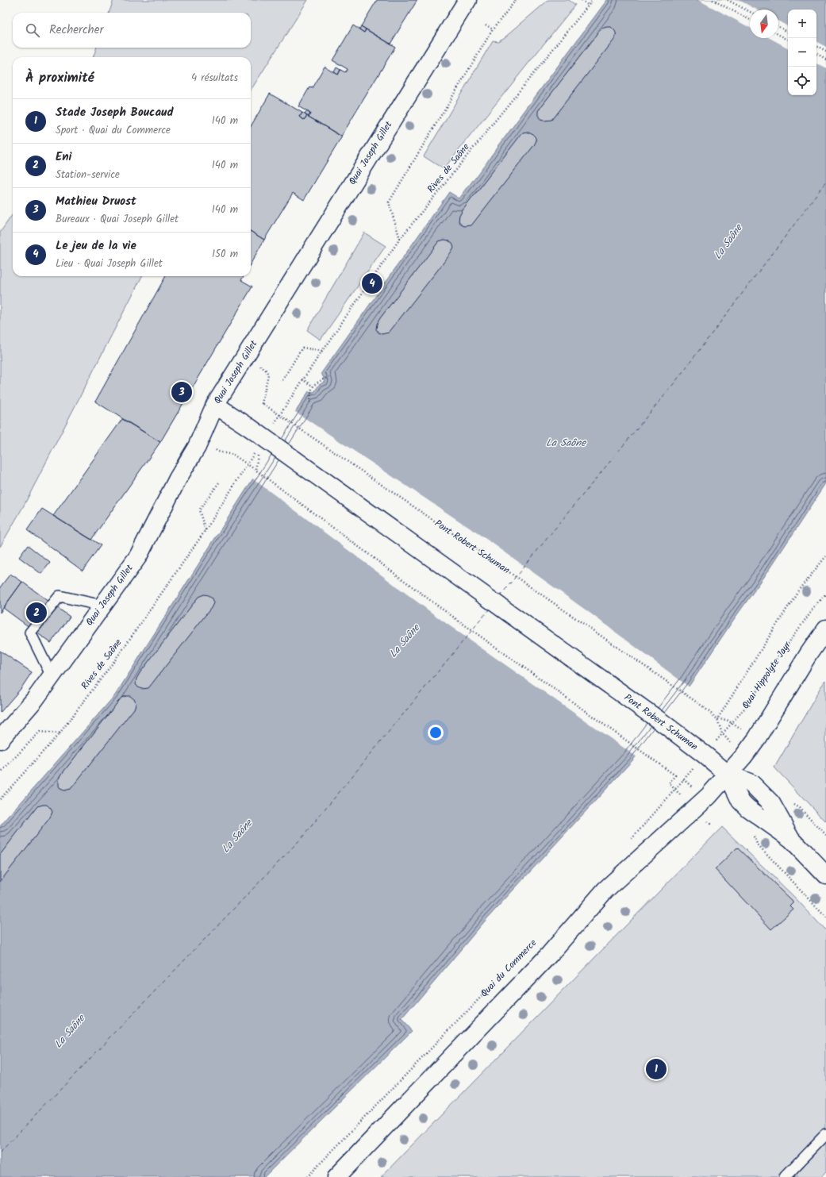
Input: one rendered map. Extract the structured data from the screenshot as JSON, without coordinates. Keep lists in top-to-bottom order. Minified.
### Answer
{"streets":{"main road":["Quai Joseph Gillet","Pont Robert Schuman"],"path":["Rives de Saône","Quai Hippolyte Jayr","Quai du Commerce"]},"crossings":[["Quai Joseph Gillet","Pont Robert Schuman"],["Pont Robert Schuman","Quai Hippolyte Jayr"]],"water":["La Saône"],"north":"bottom","page":{"map_buttons":["+","−"],"search":"Rechercher","heading":["À proximité","4 résultats"],"list":[{"mark":"1","name":"Stade Joseph Boucaud","note":"Sport · Quai du Commerce","value":"140 m"},{"mark":"2","name":"Eni","note":"Station-service","value":"140 m"},{"mark":"3","name":"Mathieu Druost","note":"Bureaux · Quai Joseph Gillet","value":"140 m"},{"mark":"4","name":"Le jeu de la vie","note":"Lieu · Quai Joseph Gillet","value":"150 m"}],"pins":["4","3","2","1"]}}
